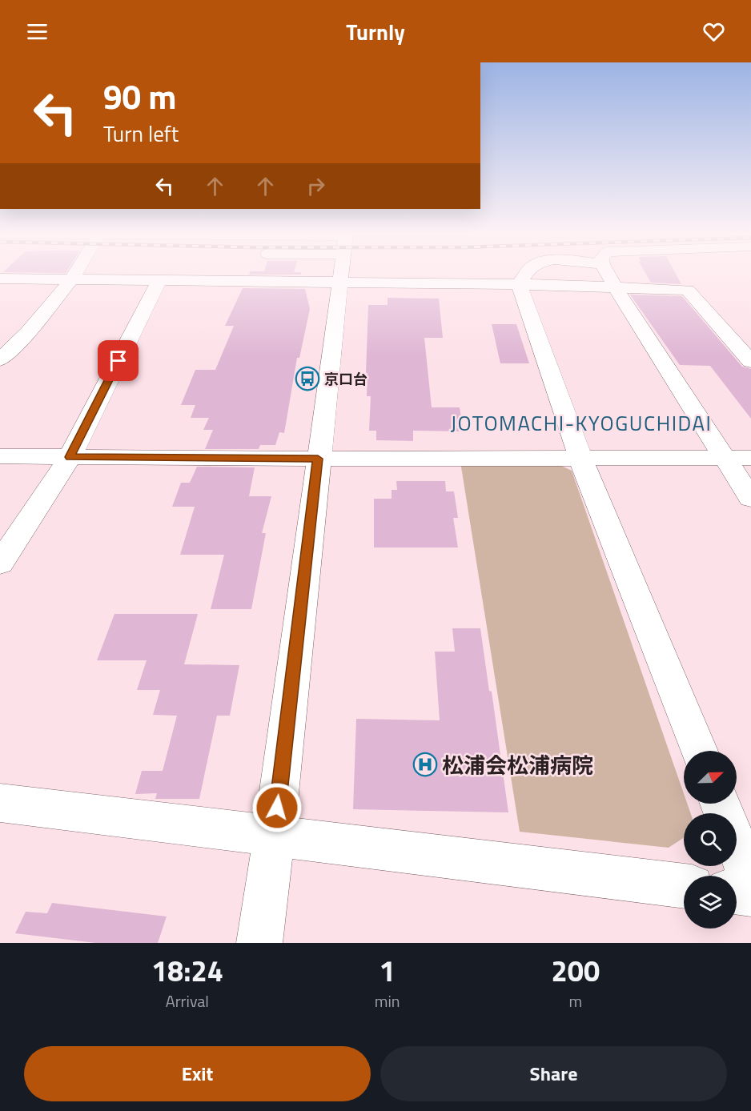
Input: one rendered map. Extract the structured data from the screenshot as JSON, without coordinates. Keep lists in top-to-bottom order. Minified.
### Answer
{"districts":["JOTOMACHI-KYOGUCHIDAI"],"places":{"bus stop":["京口台"],"hospital":["松浦会松浦病院"]},"north":"top right","page":{"header":"Turnly","turn":["90 m","Turn left"],"eta":["18:24","Arrival","1","min","200","m"],"buttons":["Exit","Share"]}}
